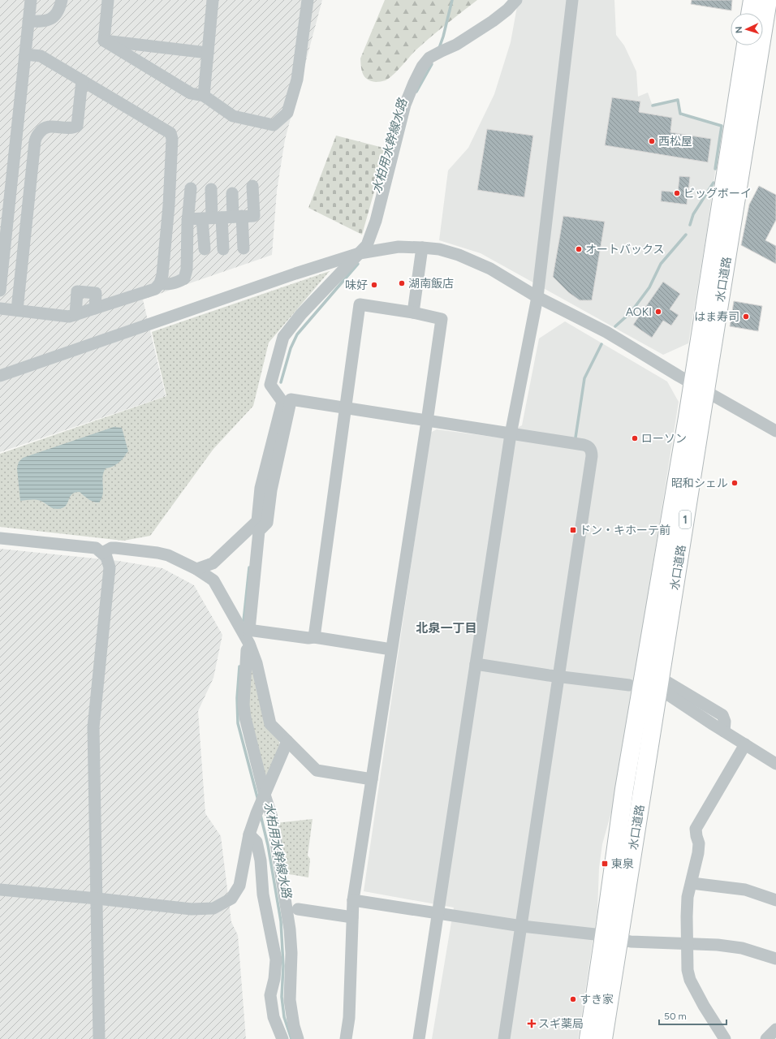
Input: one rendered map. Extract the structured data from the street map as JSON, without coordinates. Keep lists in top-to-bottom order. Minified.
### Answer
{"streets":{"highway":["水口道路","1"]},"districts":["北泉一丁目"],"water":["水柏用水幹線水路"],"places":{"other":["西松屋","ビッグボーイ","オートバックス","湖南飯店","味好","AOKI","はま寿司","ローソン","昭和シェル","すき家"],"transit":["ドン・キホーテ前","東泉"],"health":["スギ薬局"]},"scale_bar":"50 m","north":"left"}
